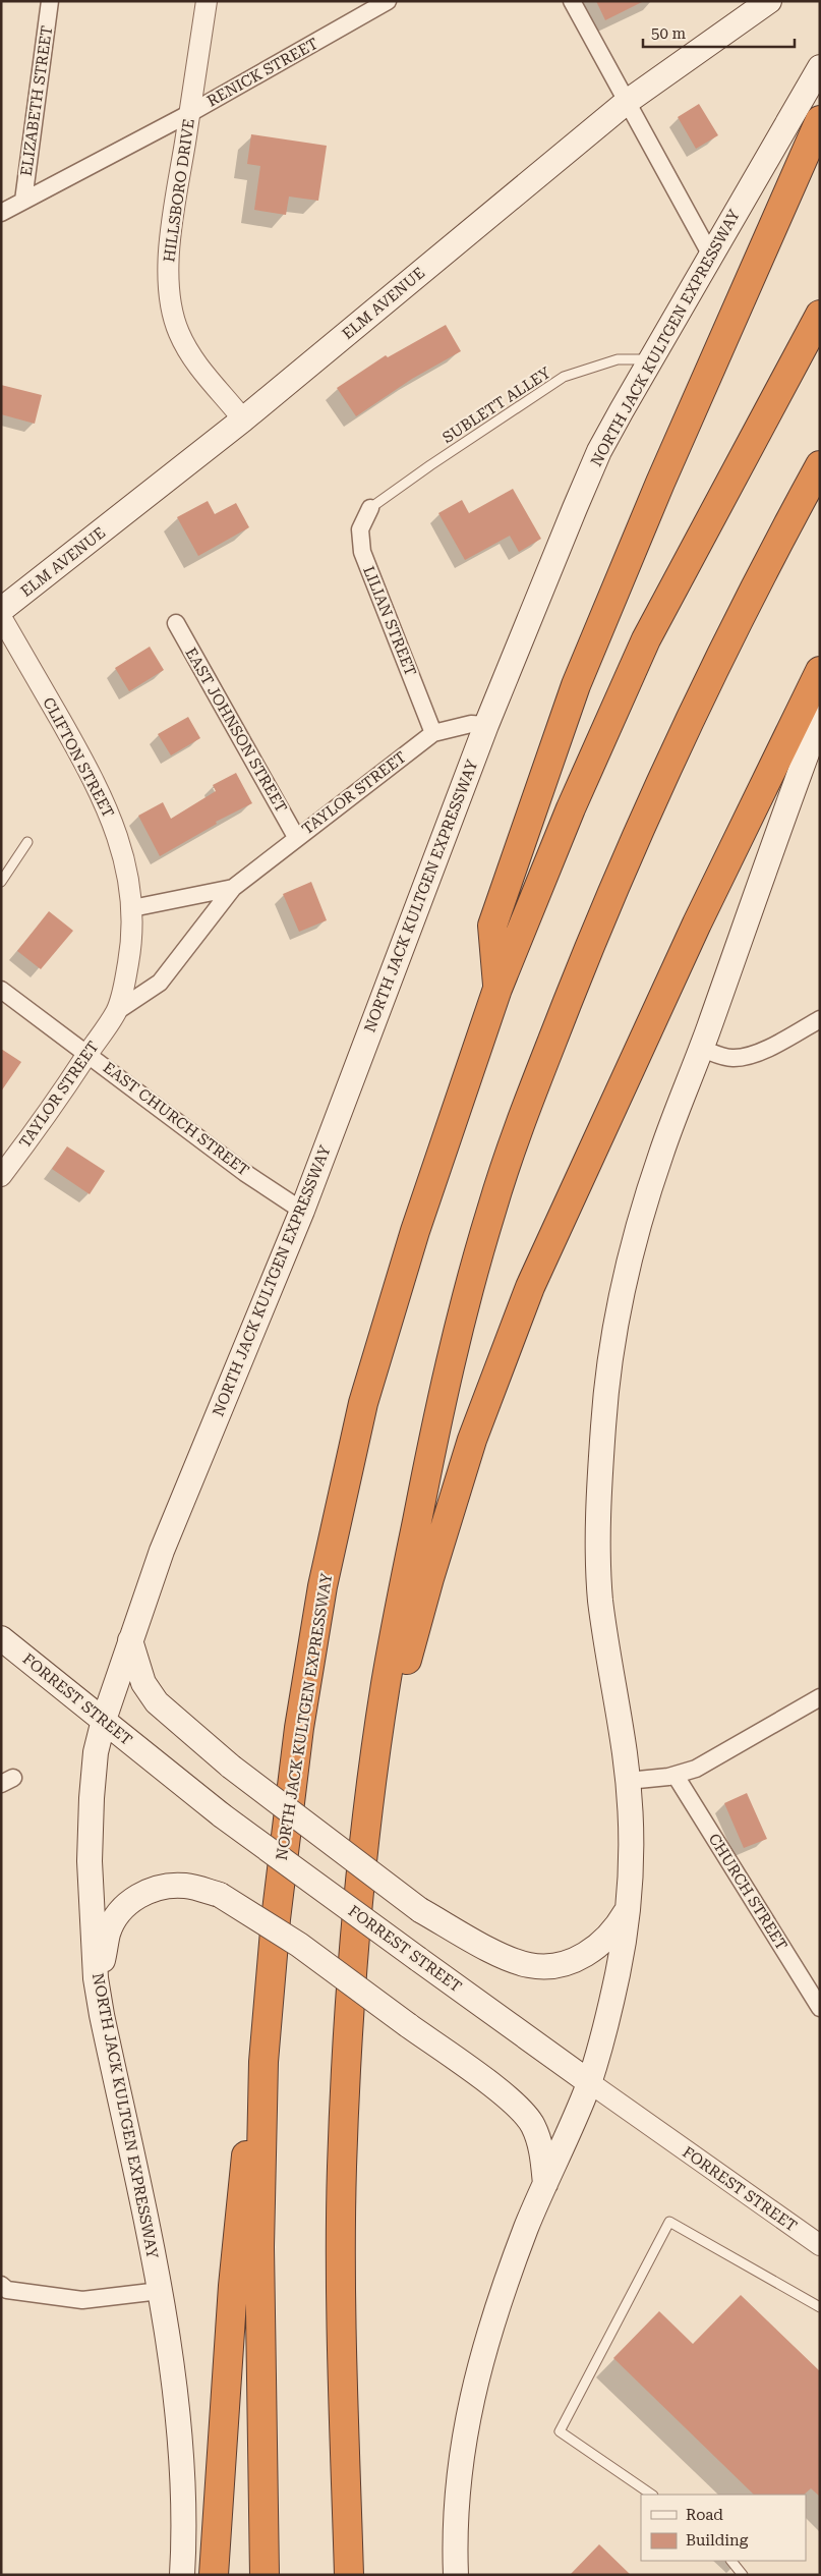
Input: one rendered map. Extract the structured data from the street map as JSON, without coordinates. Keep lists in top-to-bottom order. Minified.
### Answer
{"streets":{"highway":["NORTH JACK KULTGEN EXPRESSWAY"],"main road":["ELM AVENUE","FORREST STREET"],"street":["RENICK STREET","ELIZABETH STREET","HILLSBORO DRIVE","LILIAN STREET","EAST JOHNSON STREET","CLIFTON STREET","TAYLOR STREET","EAST CHURCH STREET","CHURCH STREET"],"lane":["SUBLETT ALLEY"]},"crossings":[["RENICK STREET","ELIZABETH STREET"],["RENICK STREET","HILLSBORO DRIVE"],["HILLSBORO DRIVE","ELM AVENUE"],["NORTH JACK KULTGEN EXPRESSWAY","SUBLETT ALLEY"],["NORTH JACK KULTGEN EXPRESSWAY","TAYLOR STREET"],["NORTH JACK KULTGEN EXPRESSWAY","EAST CHURCH STREET"],["NORTH JACK KULTGEN EXPRESSWAY","FORREST STREET"],["SUBLETT ALLEY","LILIAN STREET"],["LILIAN STREET","TAYLOR STREET"],["EAST JOHNSON STREET","TAYLOR STREET"],["CLIFTON STREET","TAYLOR STREET"],["TAYLOR STREET","EAST CHURCH STREET"]],"legend":["Road","Building"],"scale_bar":"50 m"}
